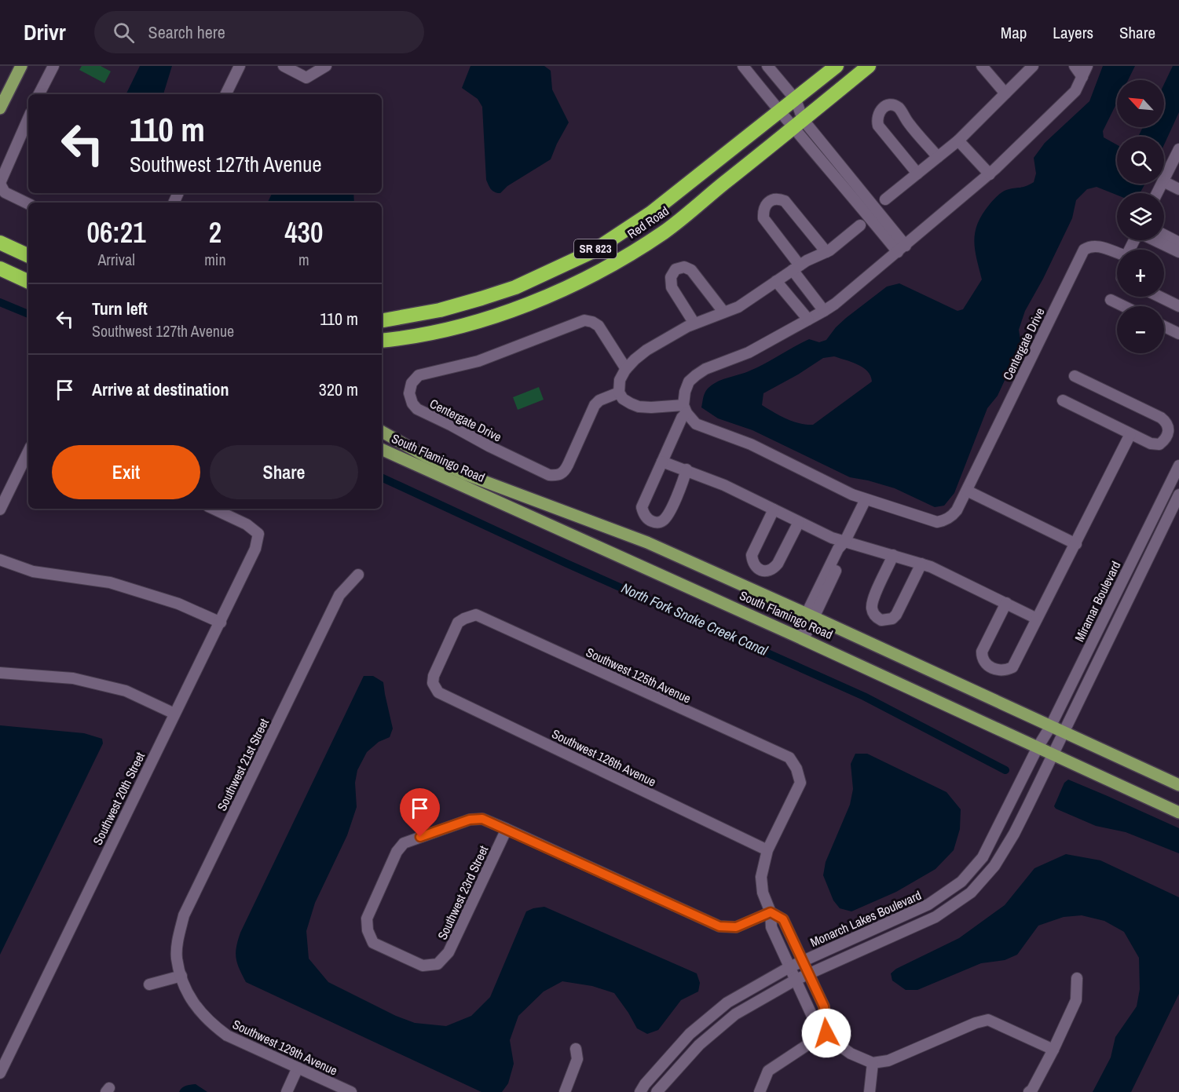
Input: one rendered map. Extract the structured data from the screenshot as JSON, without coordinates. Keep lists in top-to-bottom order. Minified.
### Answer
{"streets":{"highway":["Red Road","SR 823"],"main road":["South Flamingo Road"],"street":["Centergate Drive","Miramar Boulevard","Southwest 125th Avenue","Southwest 126th Avenue","Southwest 21st Street","Southwest 20th Street","Southwest 23rd Street","Monarch Lakes Boulevard","Southwest 129th Avenue"]},"crossings":[["South Flamingo Road","Miramar Boulevard"],["South Flamingo Road","Monarch Lakes Boulevard"],["Miramar Boulevard","Monarch Lakes Boulevard"],["Southwest 125th Avenue","Southwest 126th Avenue"],["Southwest 21st Street","Southwest 129th Avenue"]],"water":["North Fork Snake Creek Canal"],"north":"top left","page":{"header":"Drivr","search":"Search here","nav":["Map","Layers","Share"],"map_buttons":["+","−"],"turn":["110 m","Southwest 127th Avenue"],"eta":["06:21","Arrival","2","min","430","m"],"list":[{"name":"Turn left","note":"Southwest 127th Avenue","value":"110 m"},{"name":"Arrive at destination","value":"320 m"}],"buttons":["Exit","Share"]}}
